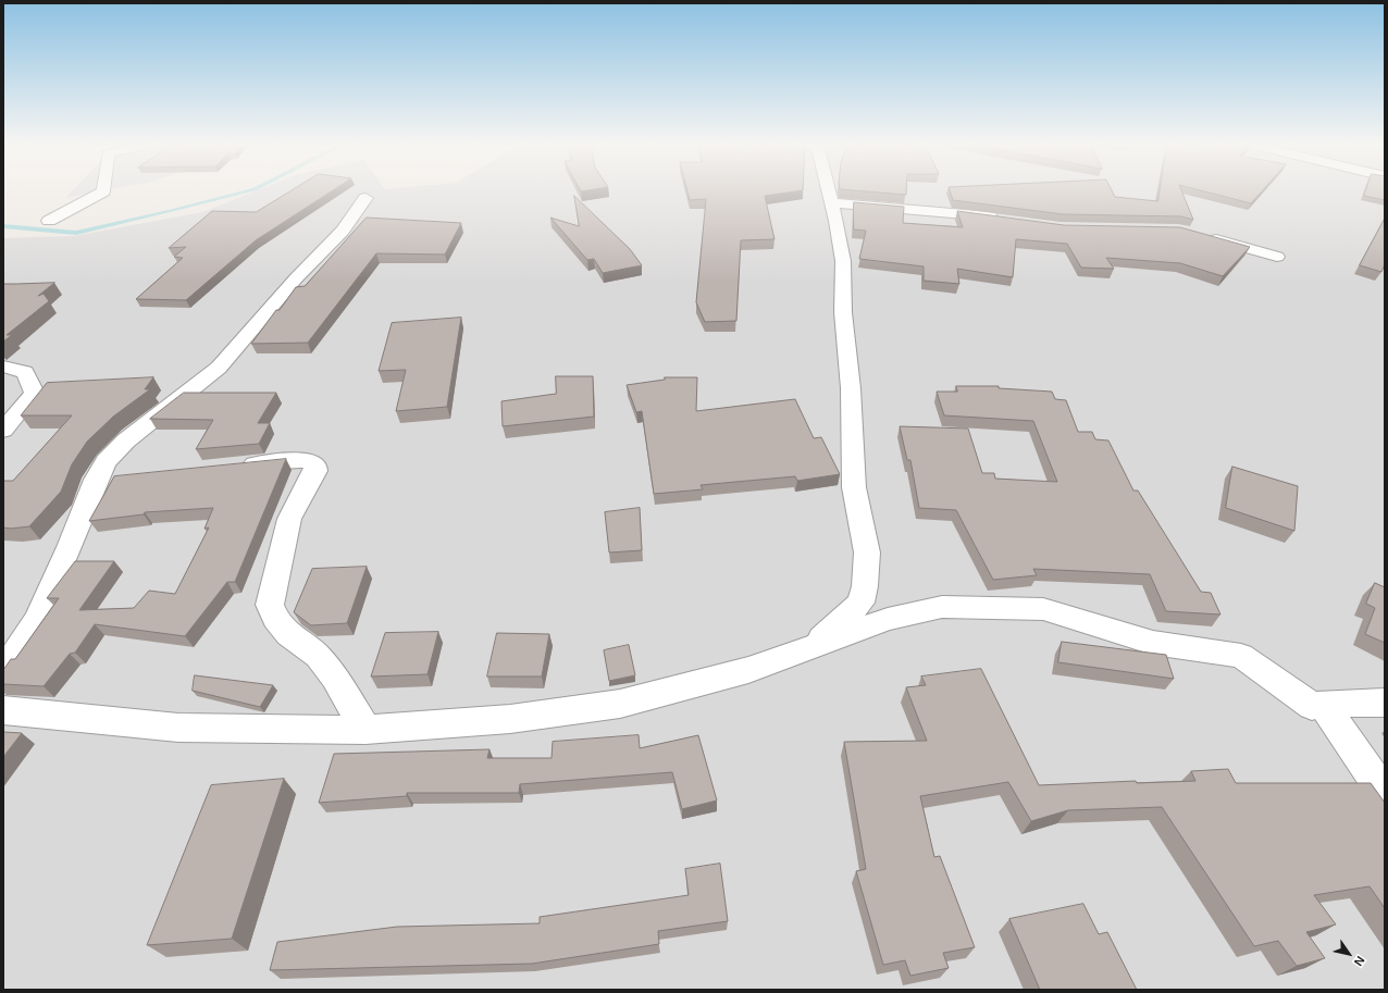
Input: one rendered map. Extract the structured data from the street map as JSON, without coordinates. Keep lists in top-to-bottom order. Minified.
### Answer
{"north":"bottom right"}
